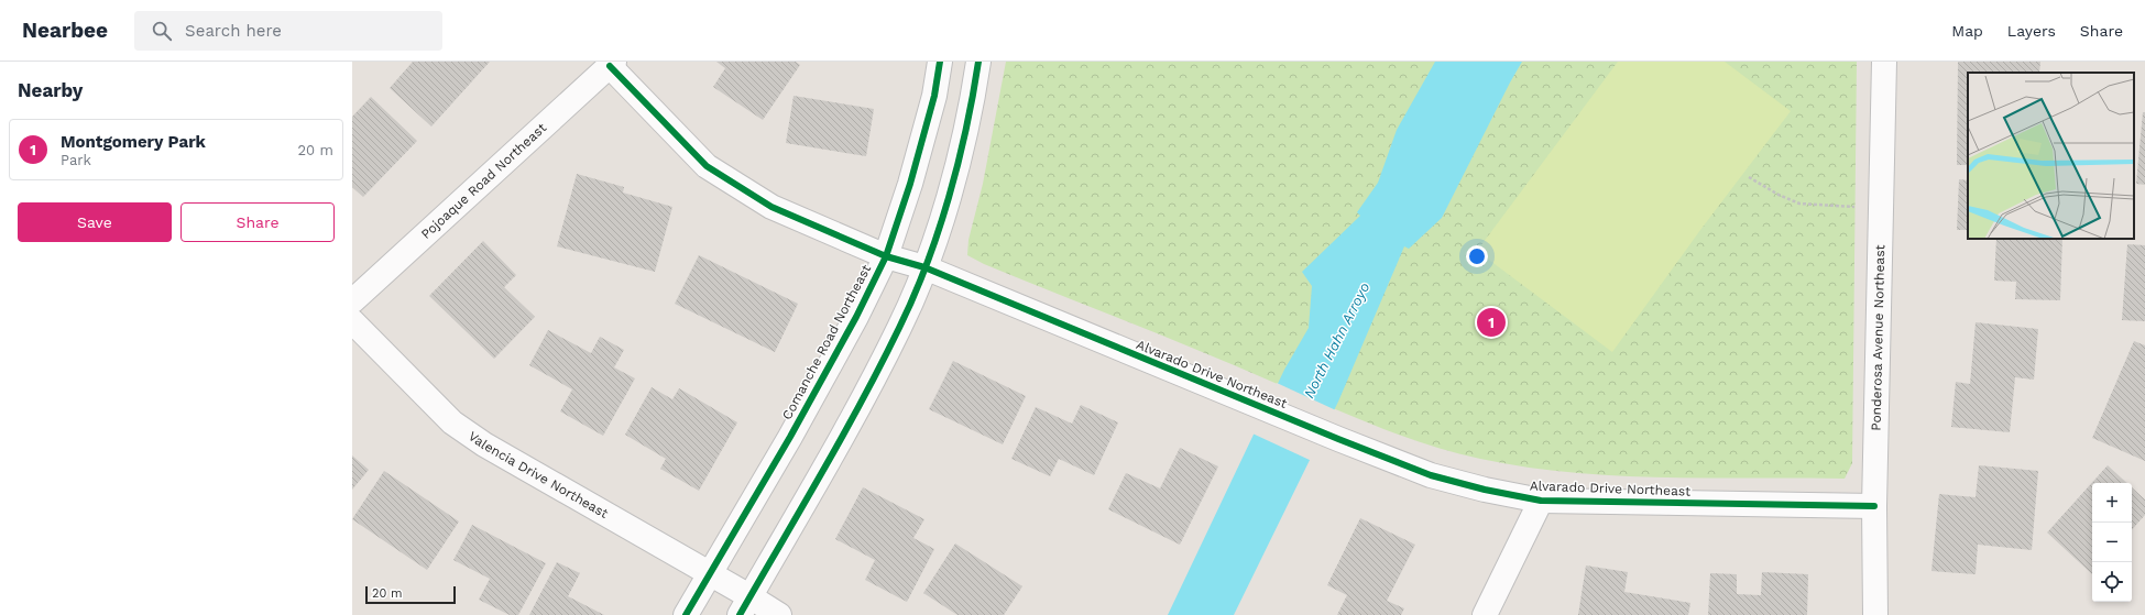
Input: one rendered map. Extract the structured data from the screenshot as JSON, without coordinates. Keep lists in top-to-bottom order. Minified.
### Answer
{"streets":{"street":["Pojoaque Road Northeast","Ponderosa Avenue Northeast","Comanche Road Northeast","Alvarado Drive Northeast","Valencia Drive Northeast"]},"crossings":[["Pojoaque Road Northeast","Alvarado Drive Northeast"],["Ponderosa Avenue Northeast","Alvarado Drive Northeast"],["Comanche Road Northeast","Alvarado Drive Northeast"],["Comanche Road Northeast","Valencia Drive Northeast"]],"water":["North Hahn Arroyo"],"scale_bar":"20 m","page":{"header":"Nearbee","search":"Search here","nav":["Map","Layers","Share"],"heading":"Nearby","list":[{"mark":"1","name":"Montgomery Park","note":"Park","value":"20 m"}],"buttons":["Save","Share"],"pins":"1","map_buttons":["+","−"],"scale":"20 m"}}
